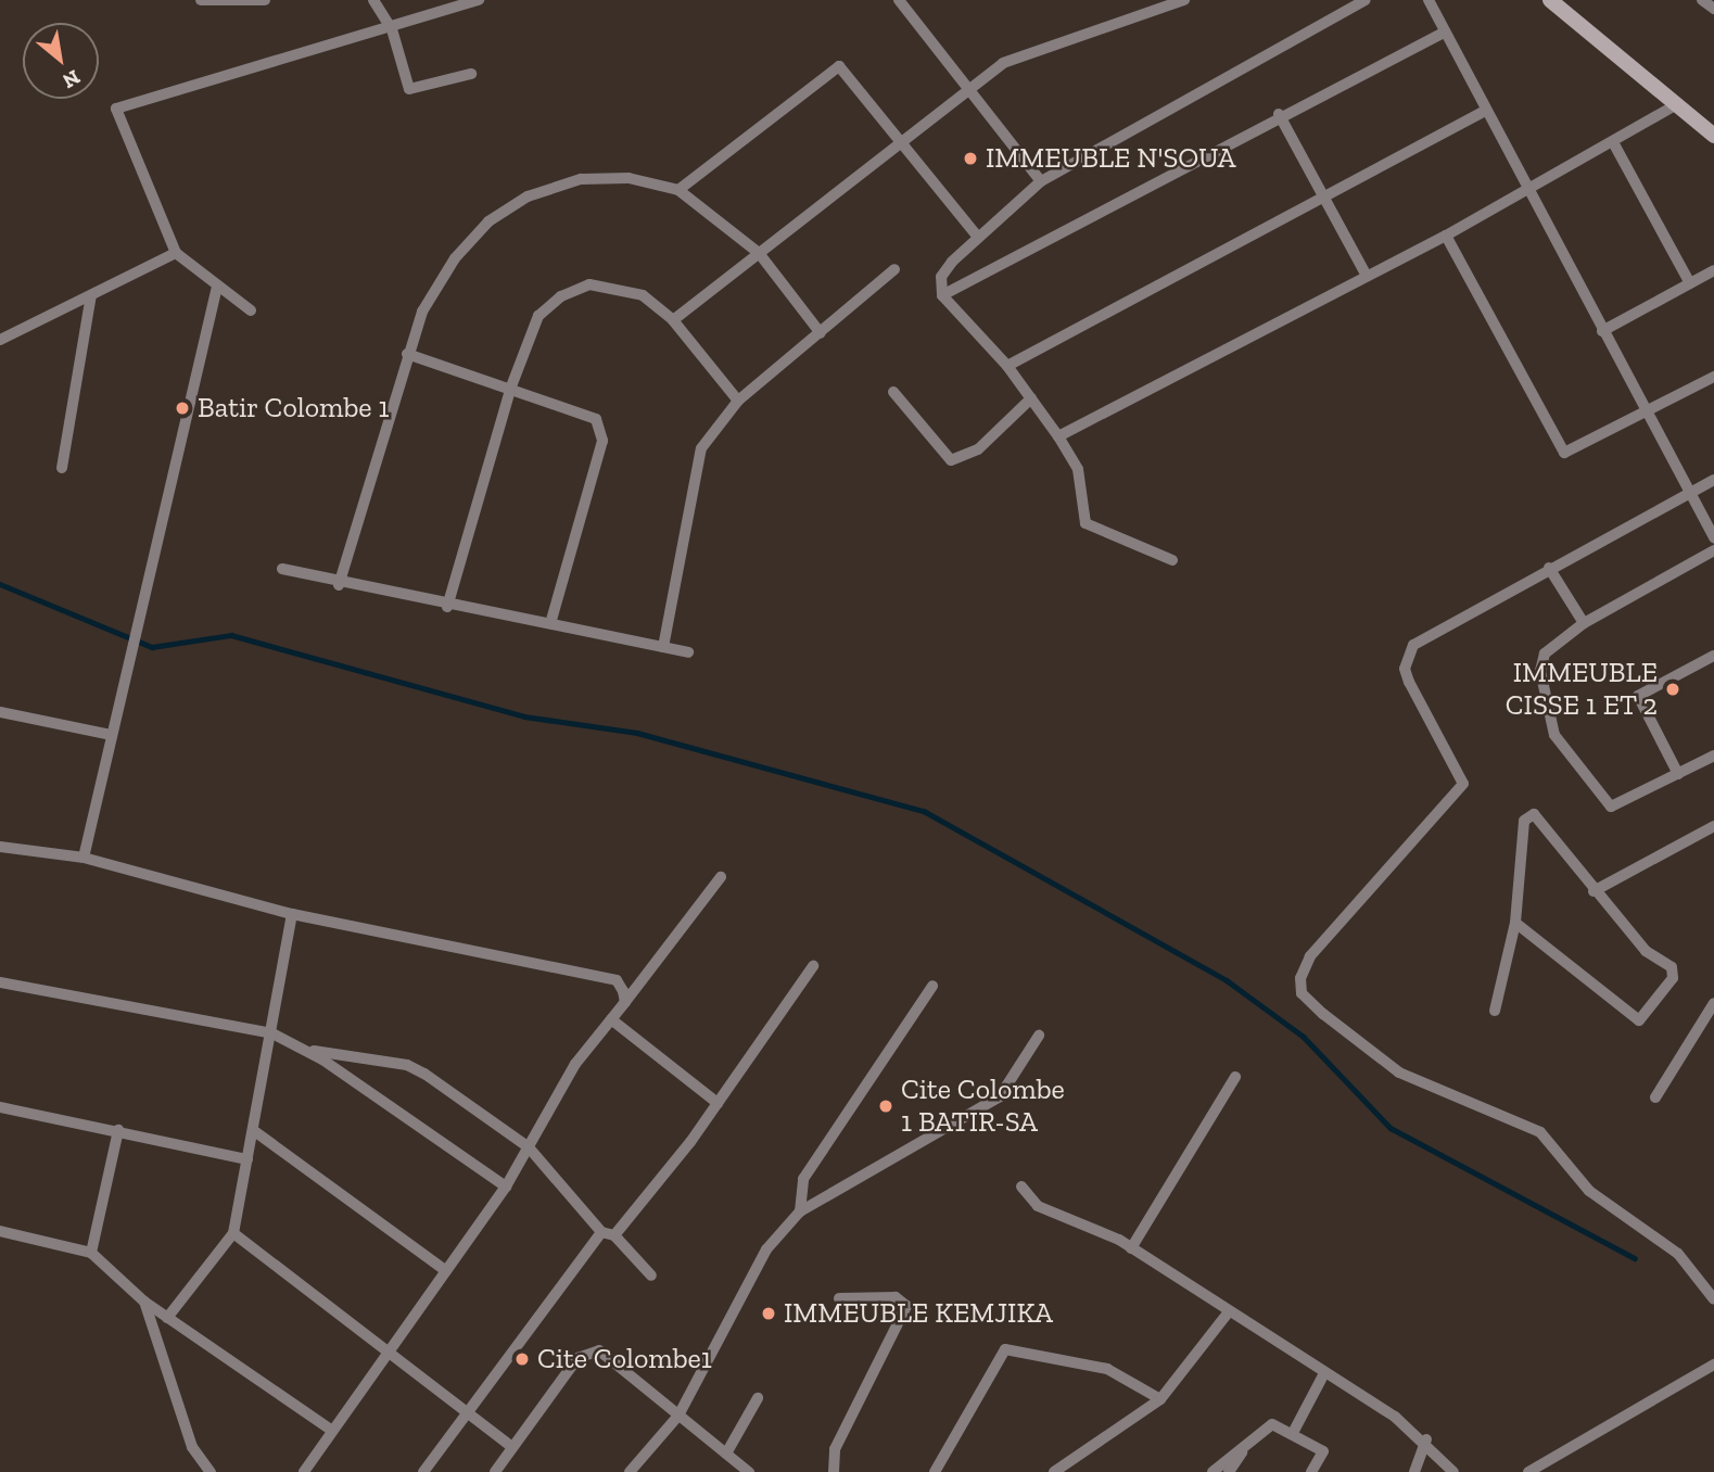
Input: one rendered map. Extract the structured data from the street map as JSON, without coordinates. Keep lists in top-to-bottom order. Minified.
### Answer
{"places":["IMMEUBLE N'SOUA","Batir Colombe 1","IMMEUBLE CISSE 1 ET 2","Cite Colombe 1 BATIR-SA","IMMEUBLE KEMJIKA","Cite Colombe1"],"north":"bottom right"}
